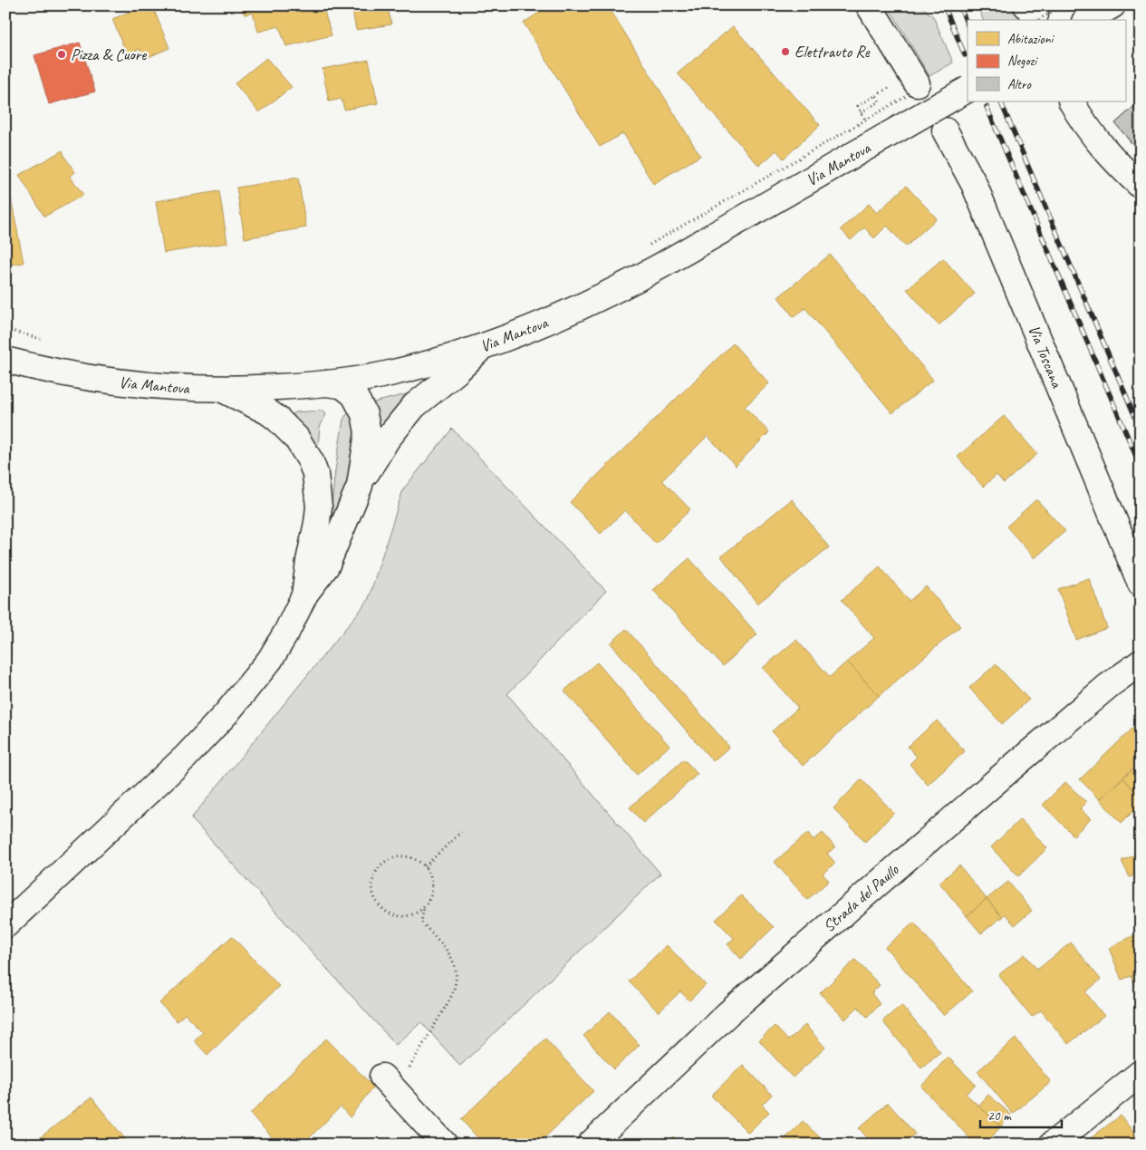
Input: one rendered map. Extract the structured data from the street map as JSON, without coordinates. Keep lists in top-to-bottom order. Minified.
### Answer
{"streets":{"main road":["Via Mantova","Via Toscana","Strada del Paullo"]},"places":["Elettrauto Re","Pizza & Cuore"],"legend":["Abitazioni","Negozi","Altro"],"scale_bar":"20 m"}
